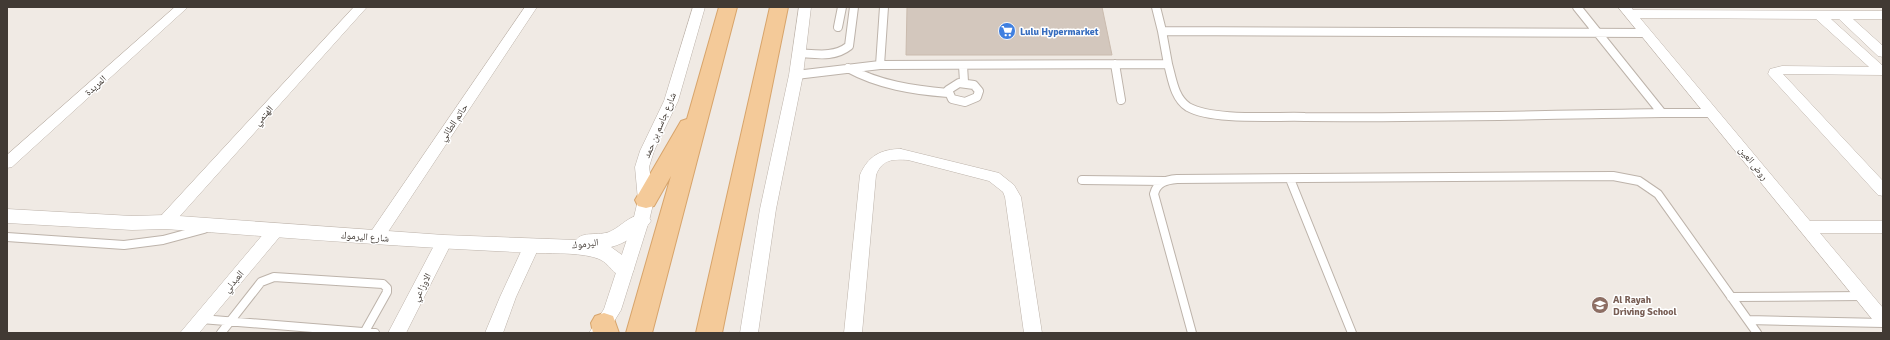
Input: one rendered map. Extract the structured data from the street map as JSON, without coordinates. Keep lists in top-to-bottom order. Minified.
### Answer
{"streets":{"street":["المريدة","الهتمي","حاتم الطائي","شارع جاسم بن حمد","روض العين","شارع اليرموك","اليرموك","العبدلي","الاوزاعي"]},"crossings":[["الهتمي","شارع اليرموك"],["حاتم الطائي","شارع اليرموك"],["شارع جاسم بن حمد","اليرموك"],["شارع اليرموك","اليرموك"],["شارع اليرموك","العبدلي"],["شارع اليرموك","الاوزاعي"]],"places":{"supermarket":["Lulu Hypermarket"],"school or university":["Al Rayah Driving School"]}}
